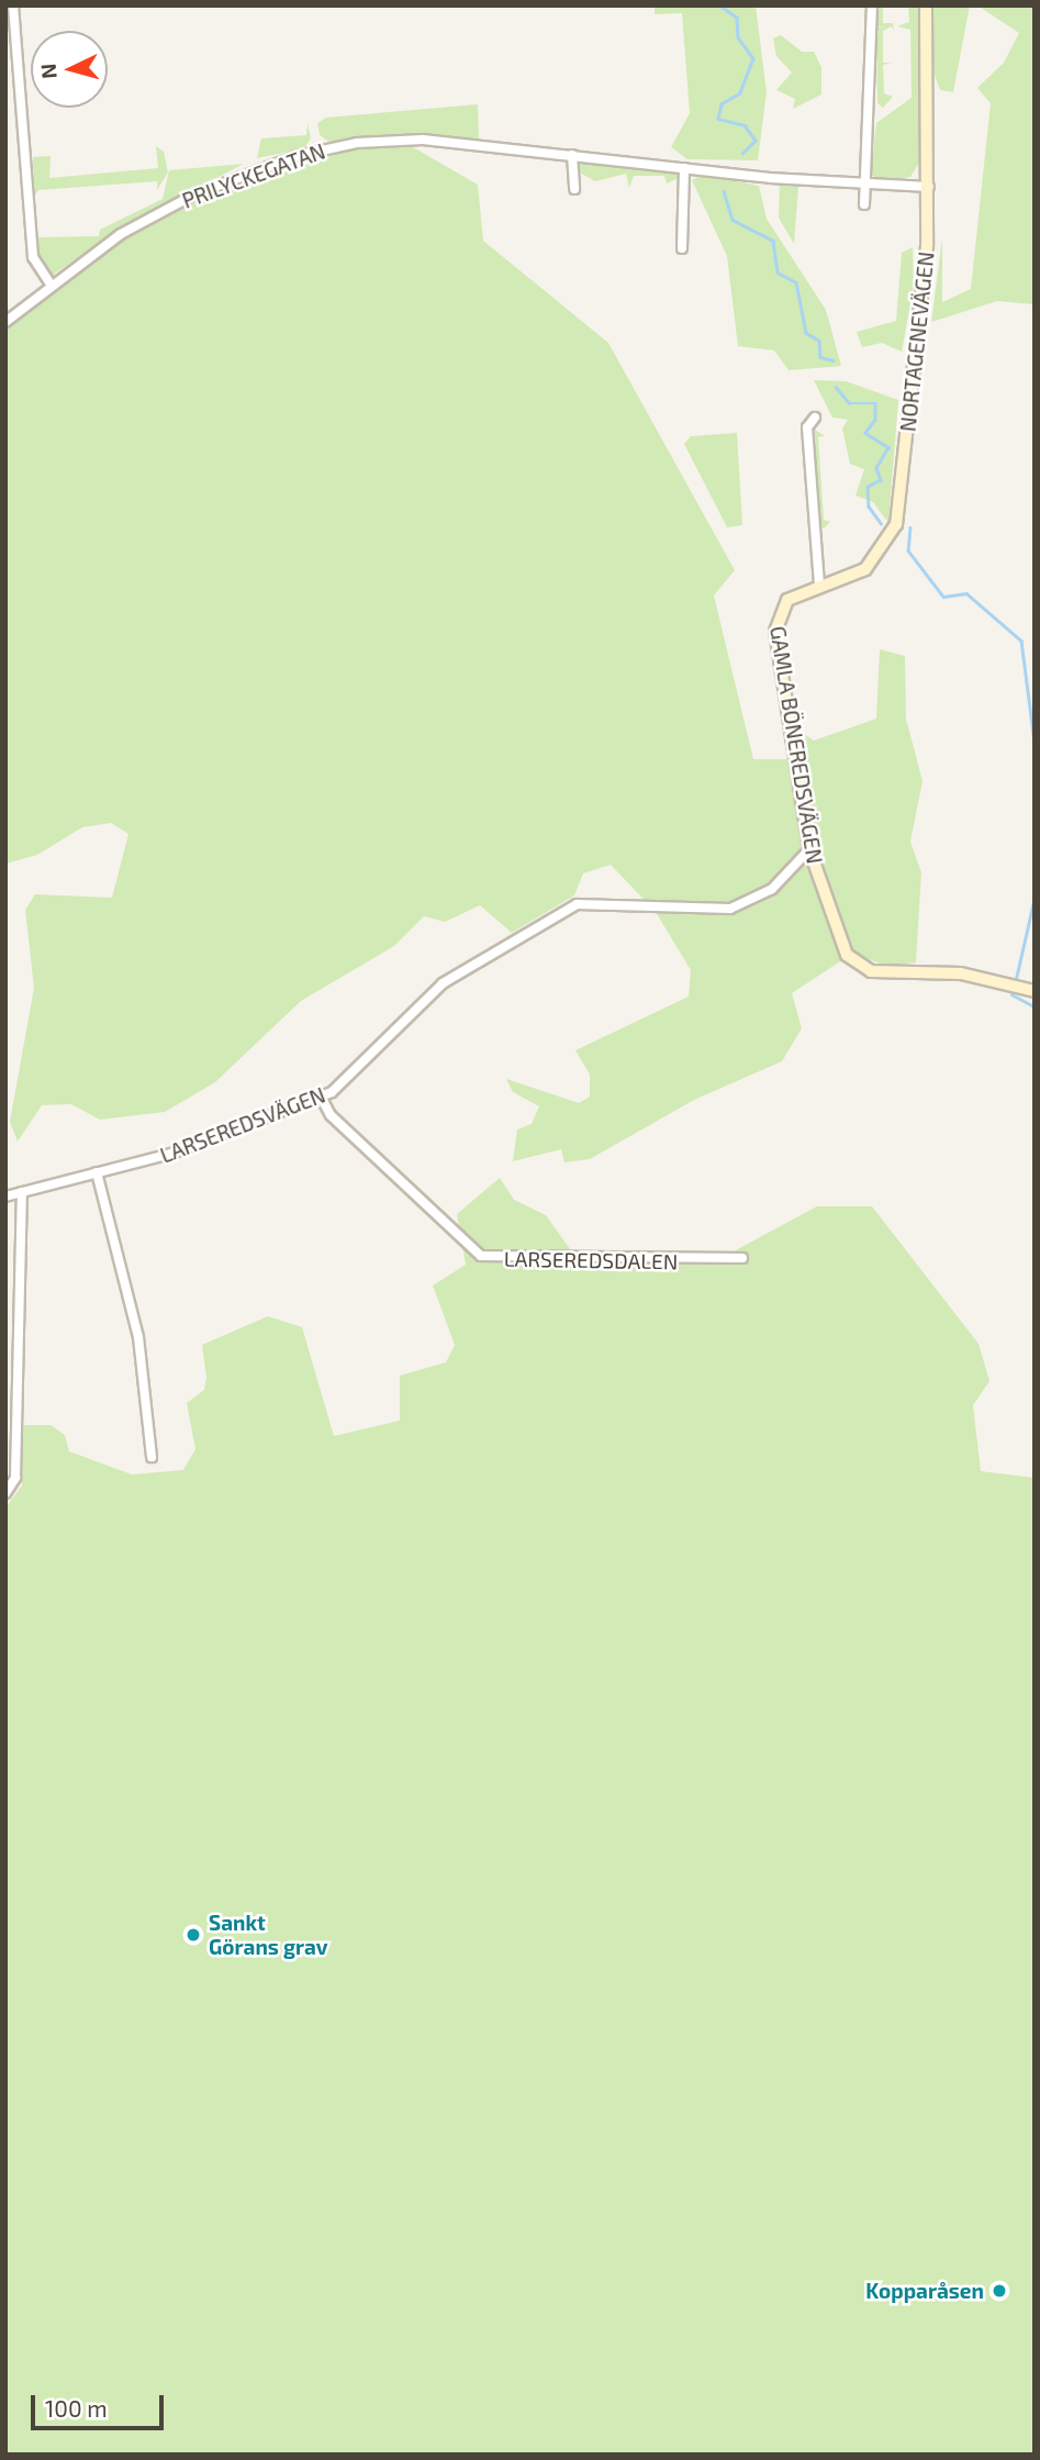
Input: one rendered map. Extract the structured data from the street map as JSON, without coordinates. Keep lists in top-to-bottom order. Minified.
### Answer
{"streets":{"street":["PRILYCKEGATAN","NORTAGENEVÄGEN","GAMLA BÖNEREDSVÄGEN","LARSEREDSVÄGEN","LARSEREDSDALEN"]},"crossings":[["PRILYCKEGATAN","NORTAGENEVÄGEN"],["NORTAGENEVÄGEN","GAMLA BÖNEREDSVÄGEN"],["GAMLA BÖNEREDSVÄGEN","LARSEREDSVÄGEN"],["LARSEREDSVÄGEN","LARSEREDSDALEN"]],"places":["Sankt Görans grav","Kopparåsen"],"scale_bar":"100 m","north":"left"}
